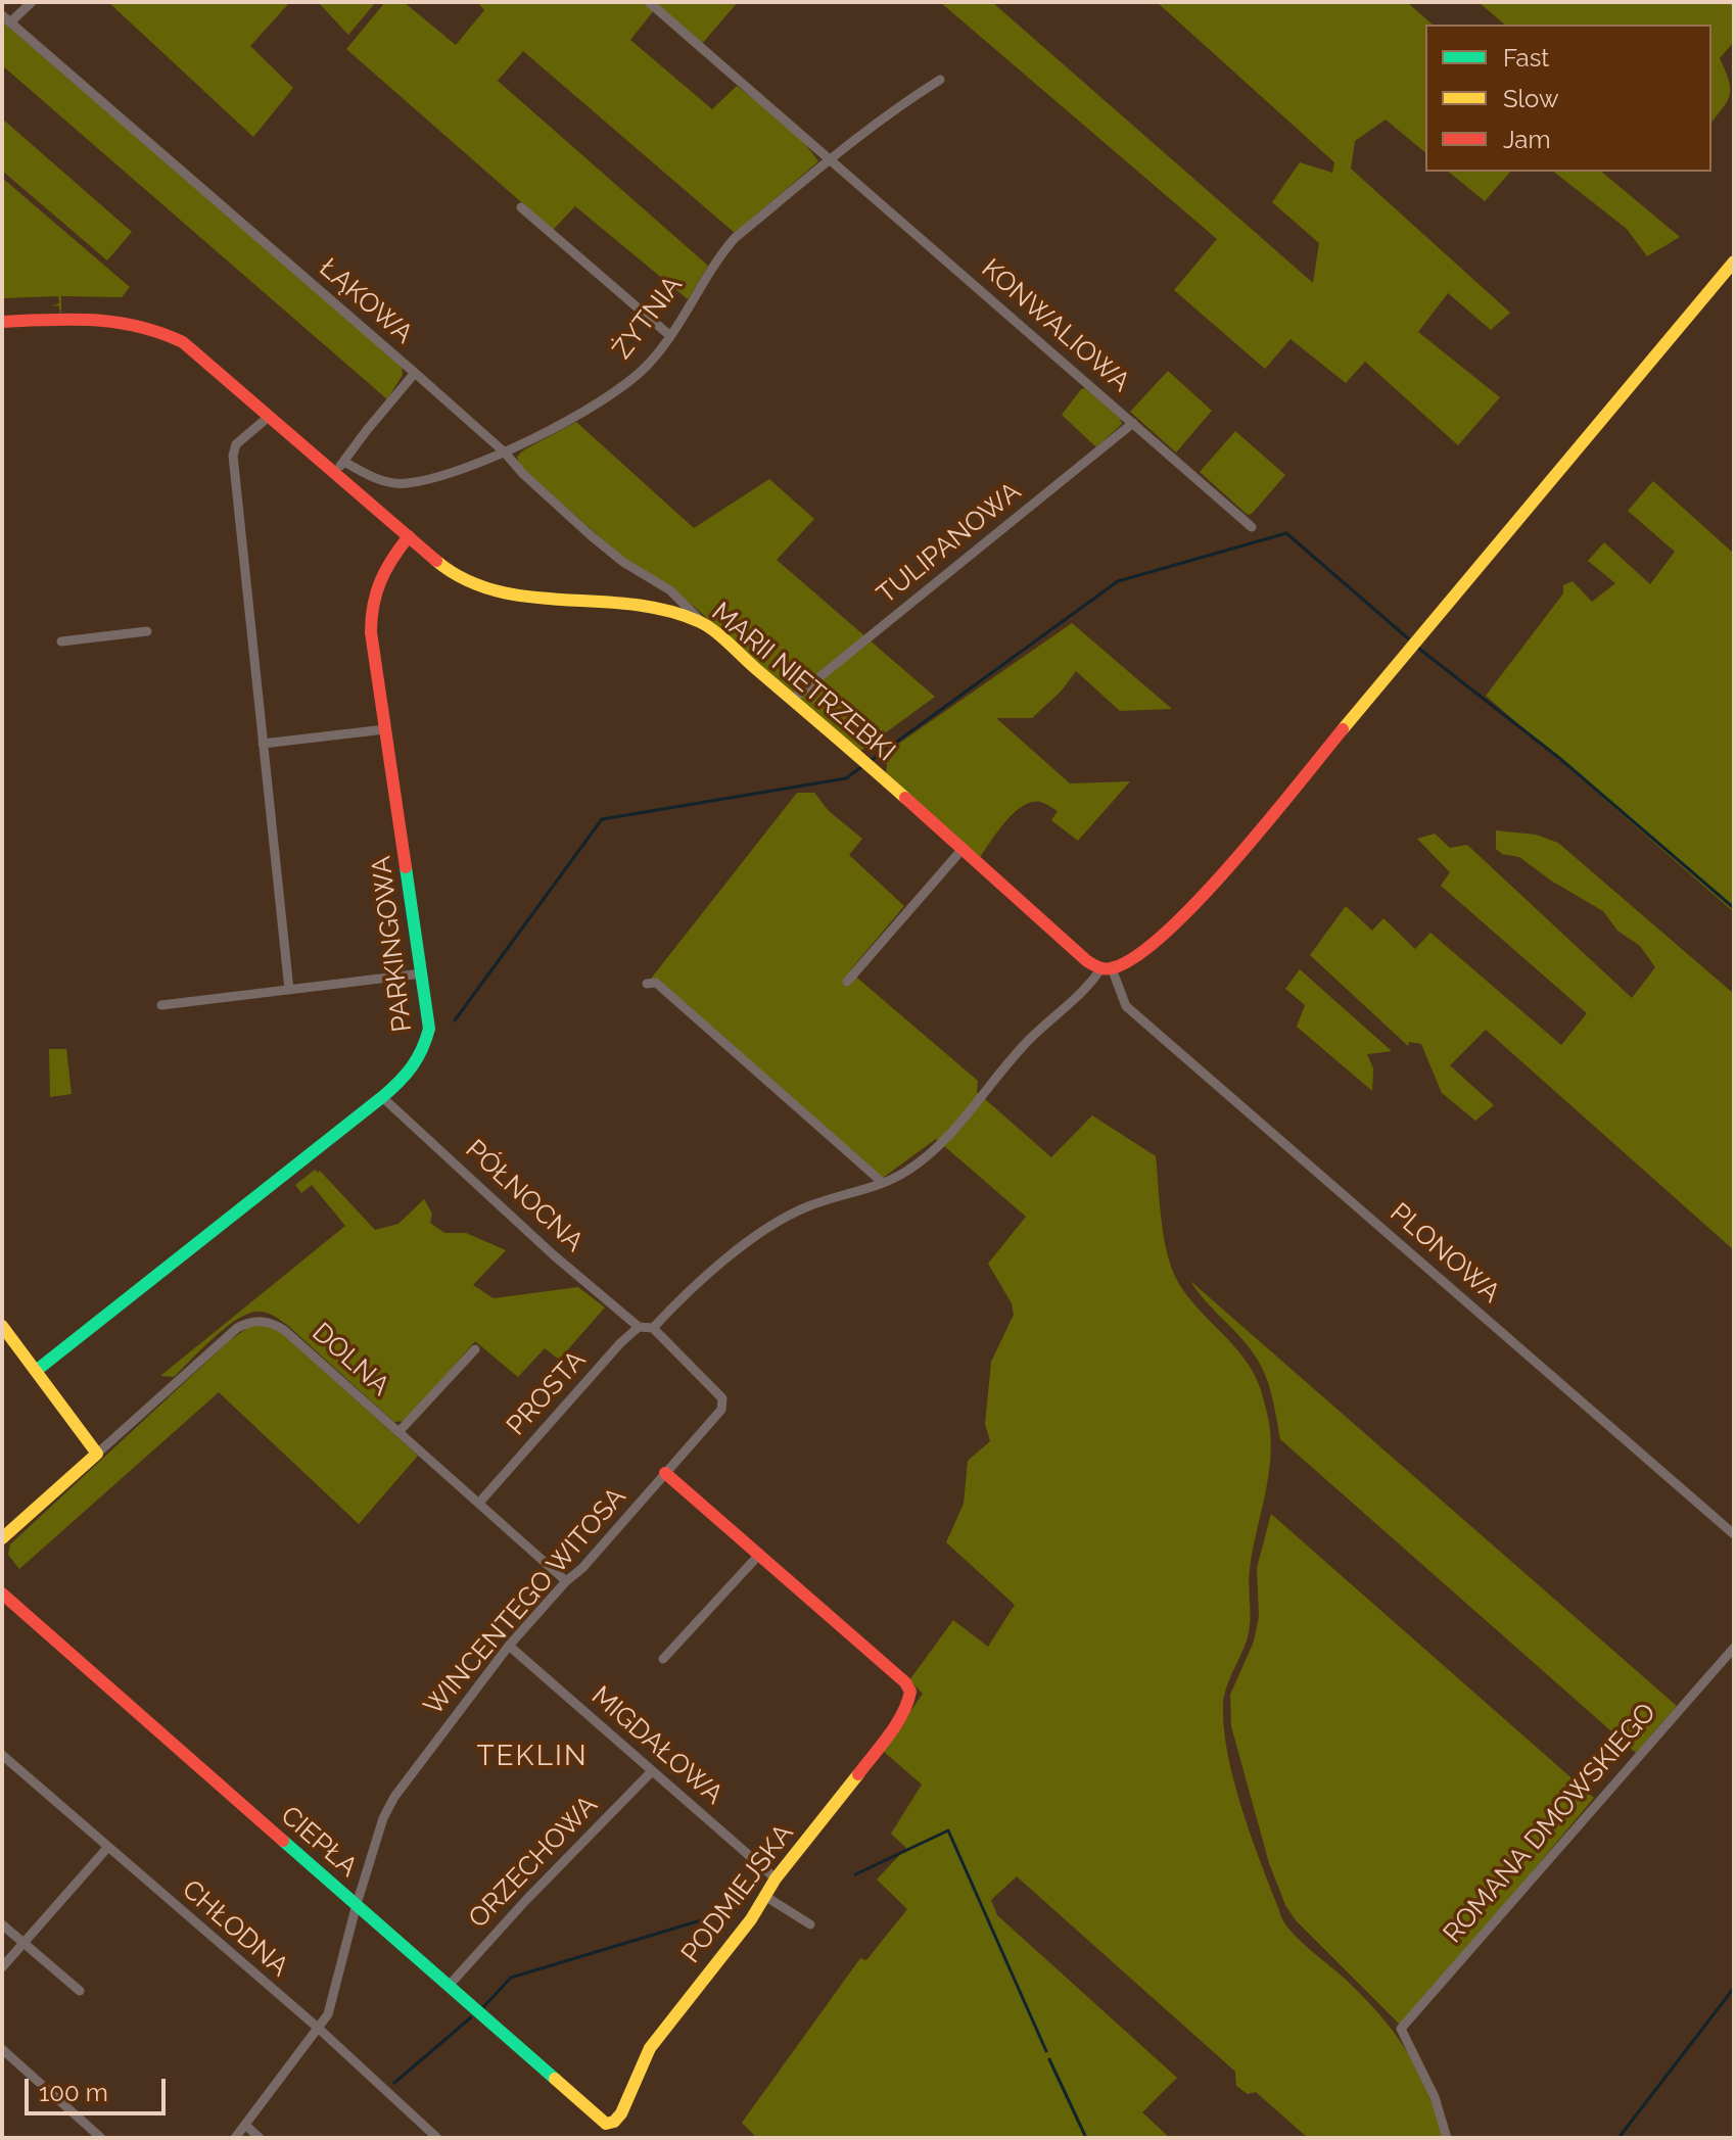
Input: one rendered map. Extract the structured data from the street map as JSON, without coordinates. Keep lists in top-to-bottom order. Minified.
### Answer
{"streets":{"street":["ŁĄKOWA","ŻYTNIA","KONWALIOWA","TULIPANOWA","MARII NIETRZEBKI","PARKINGOWA","PÓŁNOCNA","PLONOWA","DOLNA","PROSTA","WINCENTEGO WITOSA","MIGDAŁOWA","ROMANA DMOWSKIEGO","CIEPŁA","ORZECHOWA","PODMIEJSKA","CHŁODNA"]},"crossings":[["ŁĄKOWA","ŻYTNIA"],["ŁĄKOWA","MARII NIETRZEBKI"],["ŻYTNIA","KONWALIOWA"],["ŻYTNIA","MARII NIETRZEBKI"],["KONWALIOWA","TULIPANOWA"],["TULIPANOWA","MARII NIETRZEBKI"],["MARII NIETRZEBKI","PARKINGOWA"],["MARII NIETRZEBKI","PLONOWA"],["PARKINGOWA","PÓŁNOCNA"],["PÓŁNOCNA","PROSTA"],["DOLNA","PROSTA"],["DOLNA","WINCENTEGO WITOSA"],["WINCENTEGO WITOSA","MIGDAŁOWA"],["WINCENTEGO WITOSA","CIEPŁA"],["WINCENTEGO WITOSA","CHŁODNA"],["MIGDAŁOWA","ORZECHOWA"],["MIGDAŁOWA","PODMIEJSKA"],["CIEPŁA","ORZECHOWA"],["CIEPŁA","PODMIEJSKA"]],"districts":["TEKLIN"],"legend":["Fast","Slow","Jam"],"scale_bar":"100 m"}
